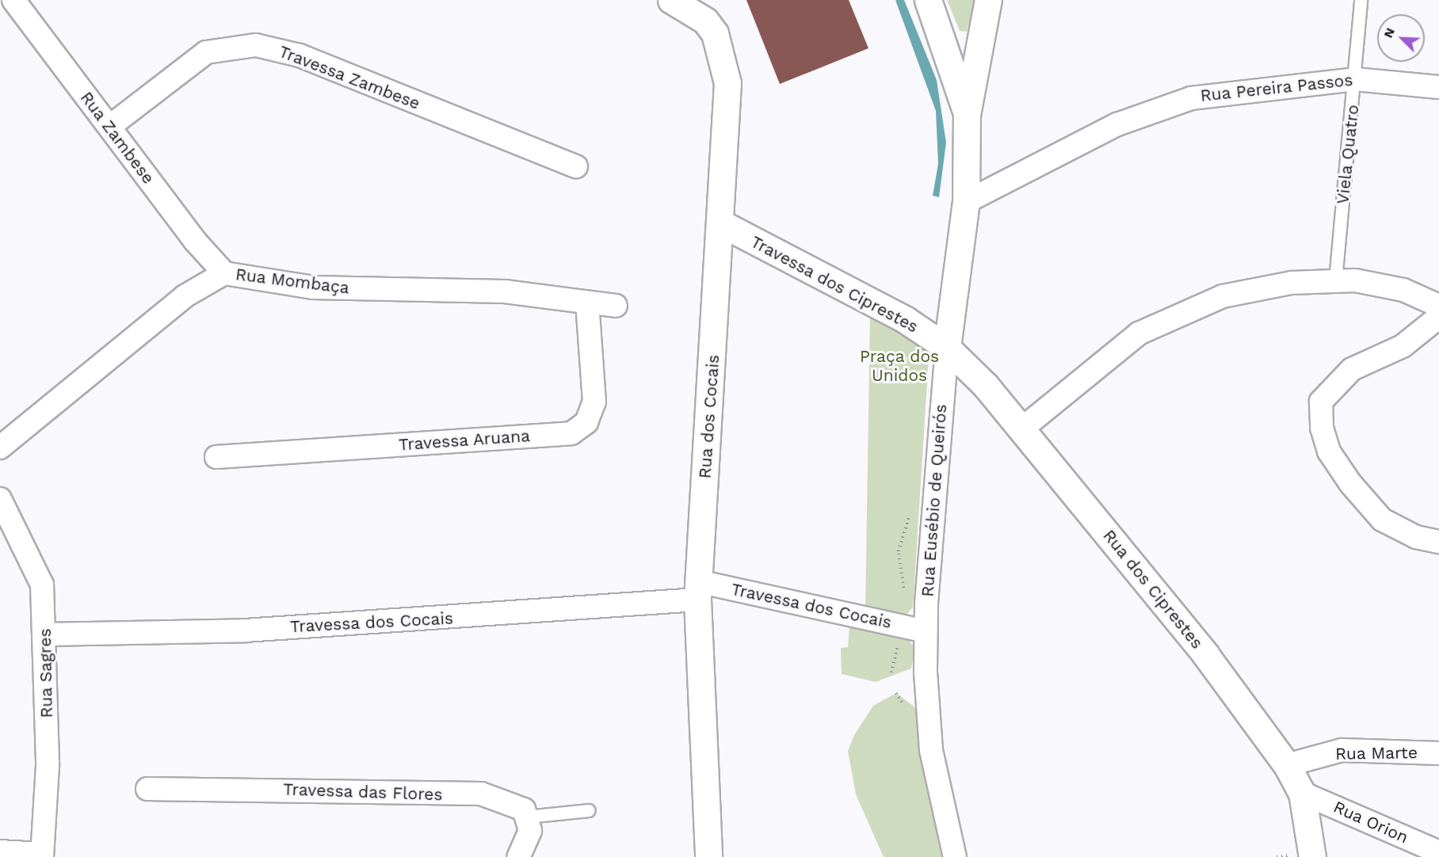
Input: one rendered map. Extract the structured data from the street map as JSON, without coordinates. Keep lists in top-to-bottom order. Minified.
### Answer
{"streets":{"street":["Travessa Zambese","Rua Pereira Passos","Rua Zambese","Rua Mombaça","Travessa dos Ciprestes","Rua dos Cocais","Travessa Aruana","Rua Eusébio de Queirós","Rua dos Ciprestes","Travessa dos Cocais","Rua Sagres","Rua Marte","Travessa das Flores","Rua Orion"],"lane":["Viela Quatro"]},"crossings":[["Travessa Zambese","Rua Zambese"],["Rua Pereira Passos","Viela Quatro"],["Rua Pereira Passos","Rua Eusébio de Queirós"],["Rua Zambese","Rua Mombaça"],["Rua Mombaça","Travessa Aruana"],["Travessa dos Ciprestes","Rua dos Cocais"],["Travessa dos Ciprestes","Rua Eusébio de Queirós"],["Travessa dos Ciprestes","Rua dos Ciprestes"],["Rua dos Cocais","Travessa dos Cocais"],["Rua Eusébio de Queirós","Rua dos Ciprestes"],["Rua Eusébio de Queirós","Travessa dos Cocais"],["Rua dos Ciprestes","Rua Marte"],["Rua dos Ciprestes","Rua Orion"],["Travessa dos Cocais","Rua Sagres"]],"parks":["Praça dos Unidos"],"north":"top left"}
